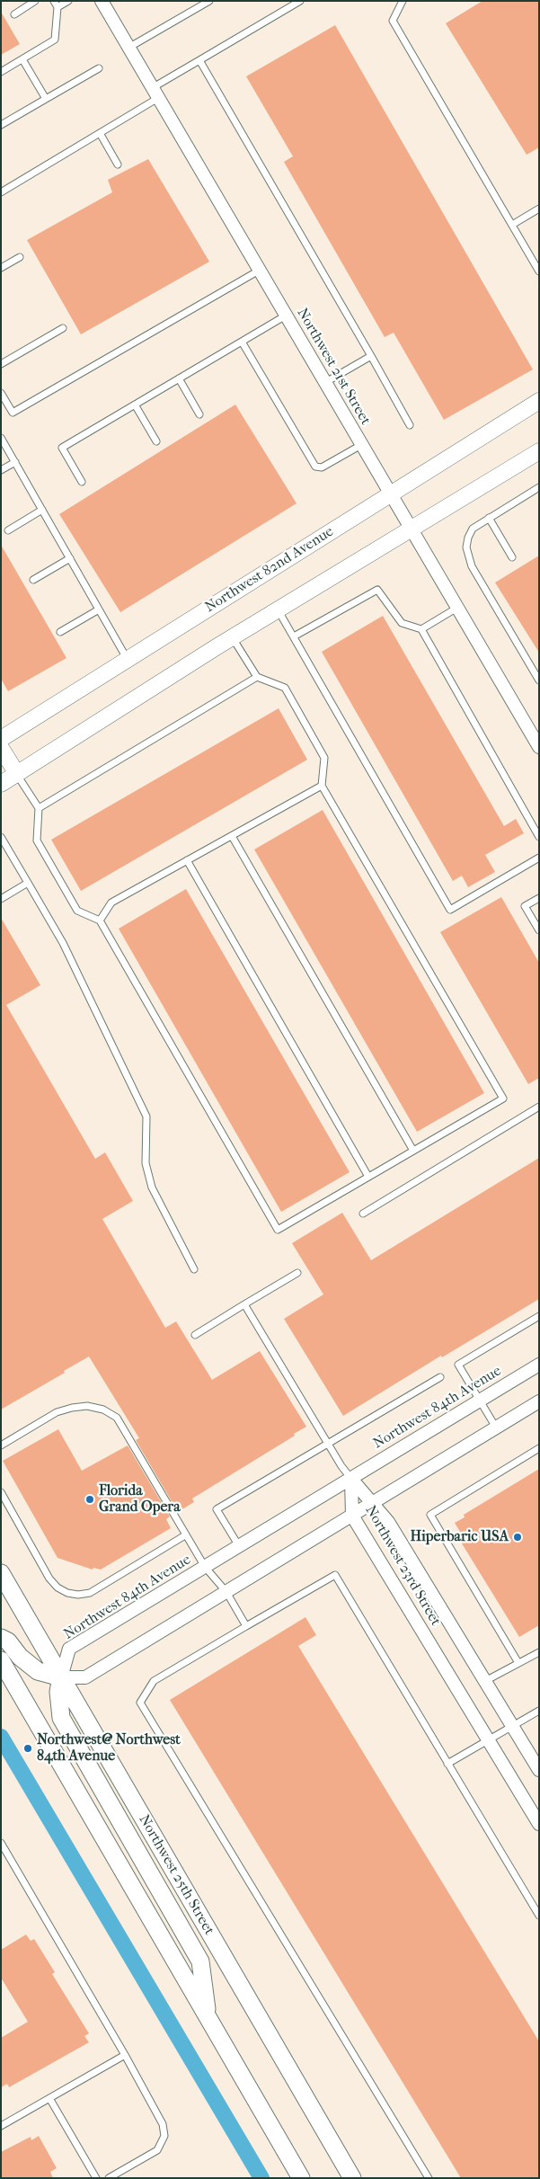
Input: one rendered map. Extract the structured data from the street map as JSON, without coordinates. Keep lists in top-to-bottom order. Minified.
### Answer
{"streets":{"main road":["Northwest 25th Street"],"street":["Northwest 21st Street","Northwest 82nd Avenue","Northwest 84th Avenue","Northwest 23rd Street"]},"crossings":[["Northwest 21st Street","Northwest 82nd Avenue"],["Northwest 84th Avenue","Northwest 23rd Street"],["Northwest 84th Avenue","Northwest 25th Street"]],"places":["Florida Grand Opera","Hiperbaric USA","Northwest@ Northwest 84th Avenue"]}
